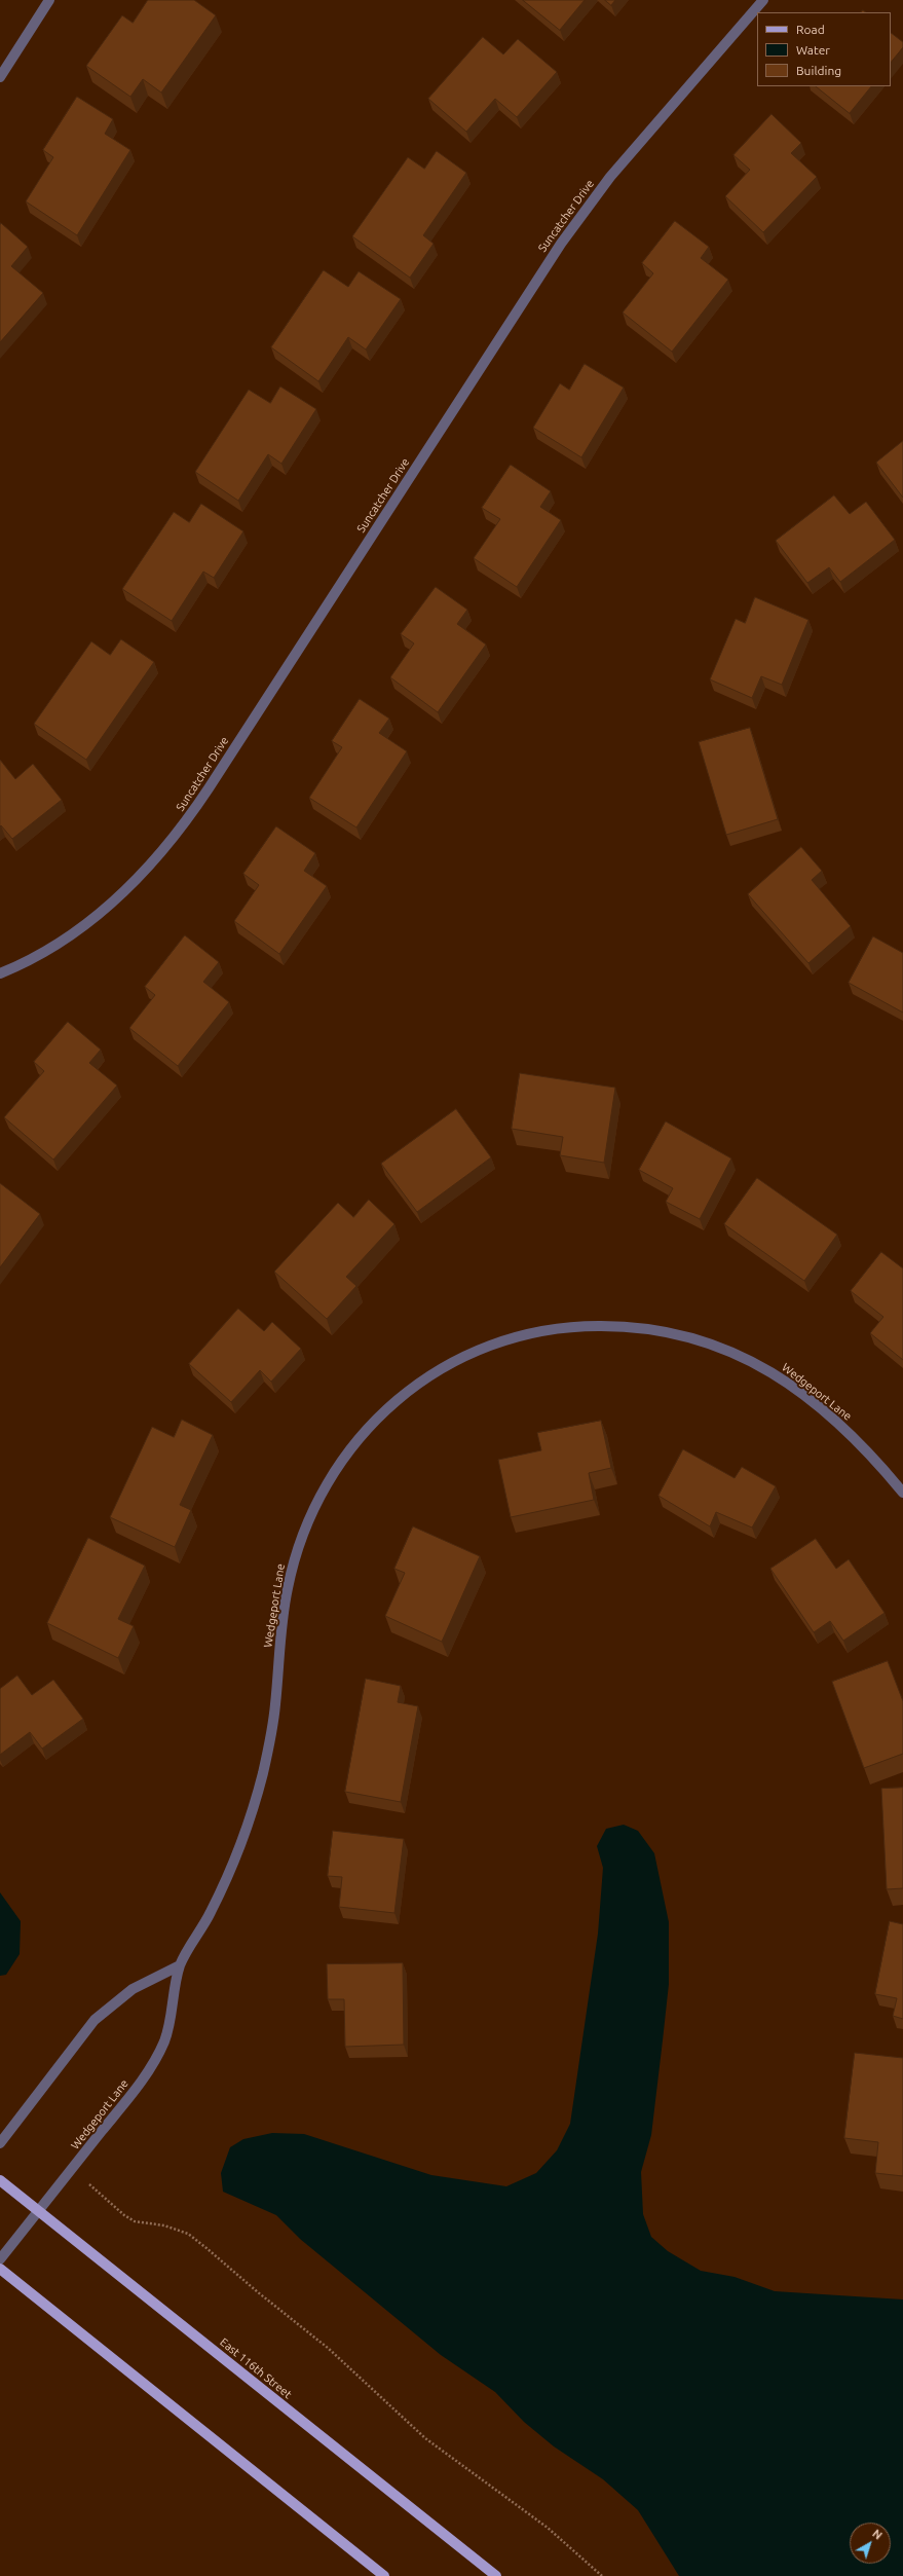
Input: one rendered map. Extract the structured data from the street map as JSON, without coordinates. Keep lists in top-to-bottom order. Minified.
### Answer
{"streets":{"main road":["East 116th Street"],"street":["Suncatcher Drive","Wedgeport Lane"]},"crossings":[["Wedgeport Lane","East 116th Street"]],"legend":["Road","Water","Building"],"north":"top right"}
